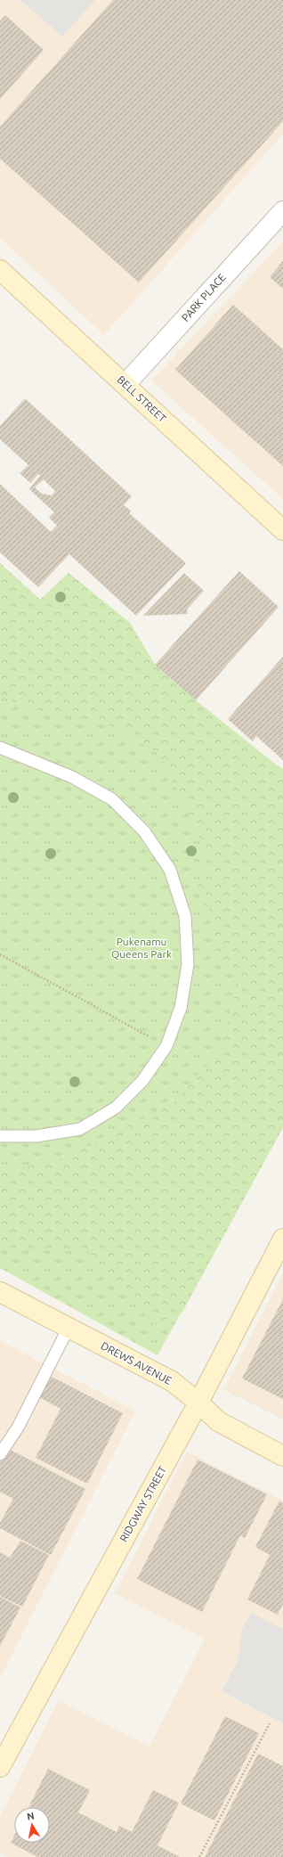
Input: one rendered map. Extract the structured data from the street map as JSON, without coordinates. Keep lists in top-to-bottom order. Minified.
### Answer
{"streets":{"street":["PARK PLACE","BELL STREET","DREWS AVENUE","RIDGWAY STREET"]},"crossings":[["PARK PLACE","BELL STREET"],["DREWS AVENUE","RIDGWAY STREET"]],"parks":["Pukenamu Queens Park"],"north":"top"}
